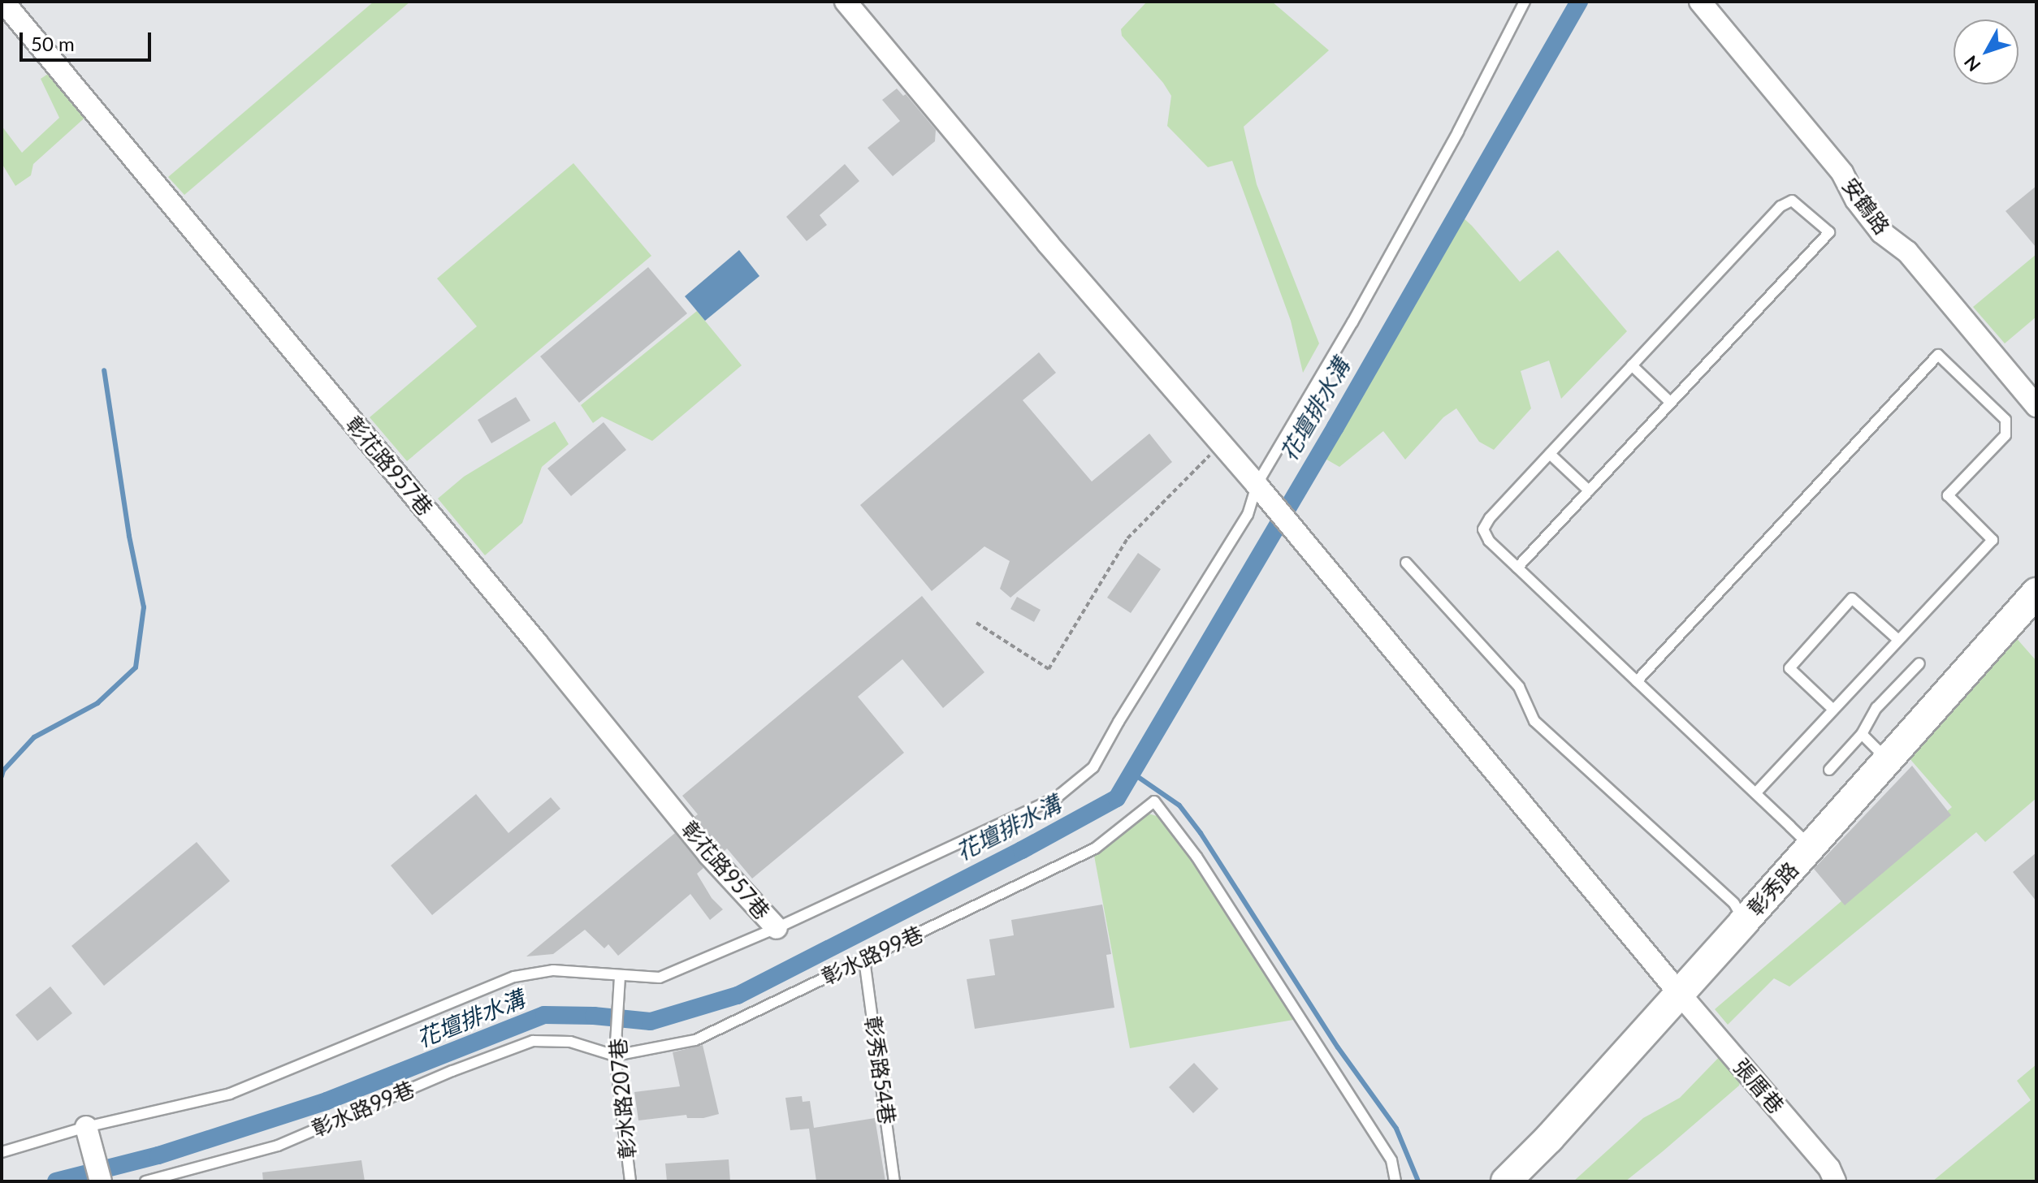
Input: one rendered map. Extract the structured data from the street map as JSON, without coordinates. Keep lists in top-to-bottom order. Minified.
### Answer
{"streets":{"street":["安鶴路","彰花路957巷","彰秀路","張厝巷"],"lane":["彰水路99巷","彰秀路54巷","彰水路207巷"]},"crossings":[["彰秀路","張厝巷"],["彰水路99巷","彰秀路54巷"],["彰水路99巷","彰水路207巷"]],"water":["花壇排水溝"],"scale_bar":"50 m","north":"bottom left"}
